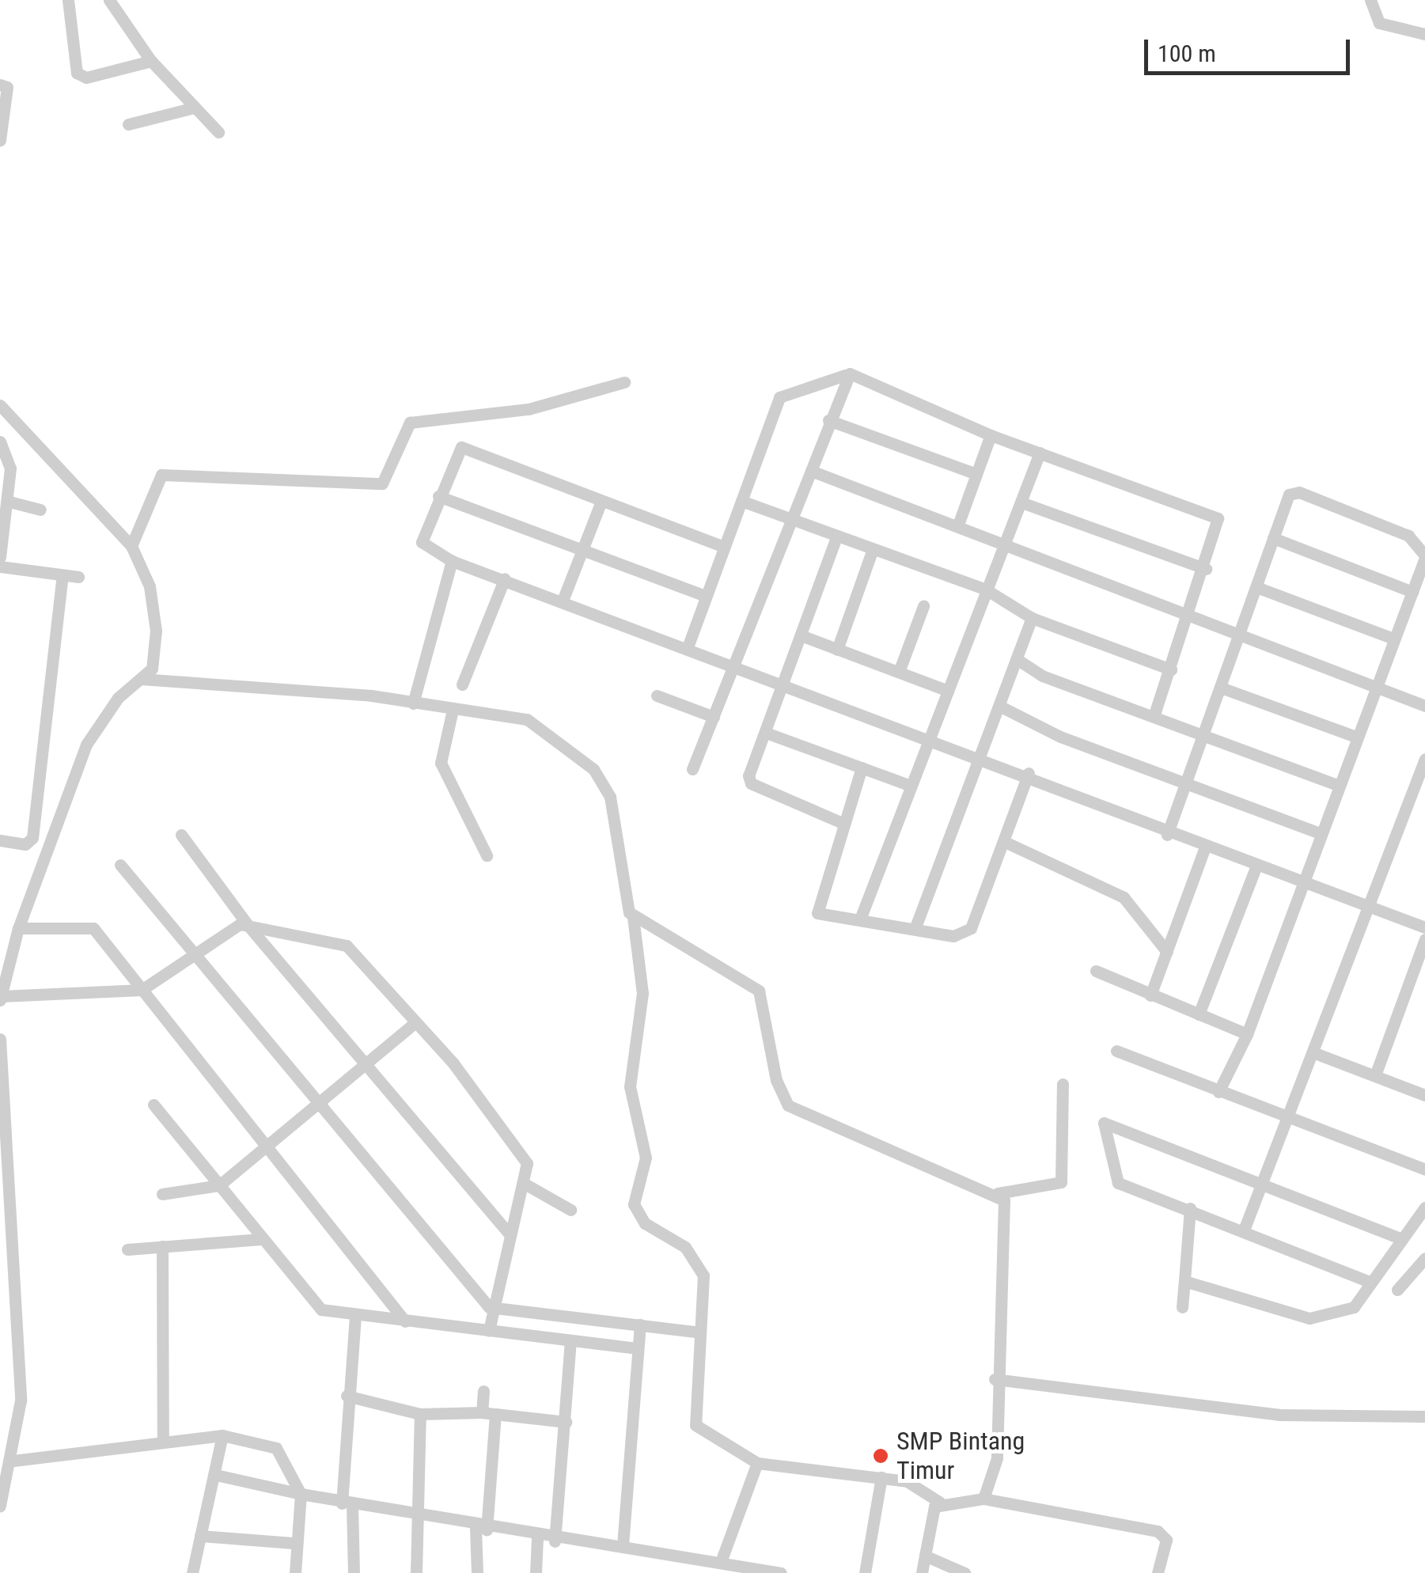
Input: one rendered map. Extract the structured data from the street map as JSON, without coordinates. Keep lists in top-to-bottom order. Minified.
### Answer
{"places":["SMP Bintang Timur"],"scale_bar":"100 m"}
